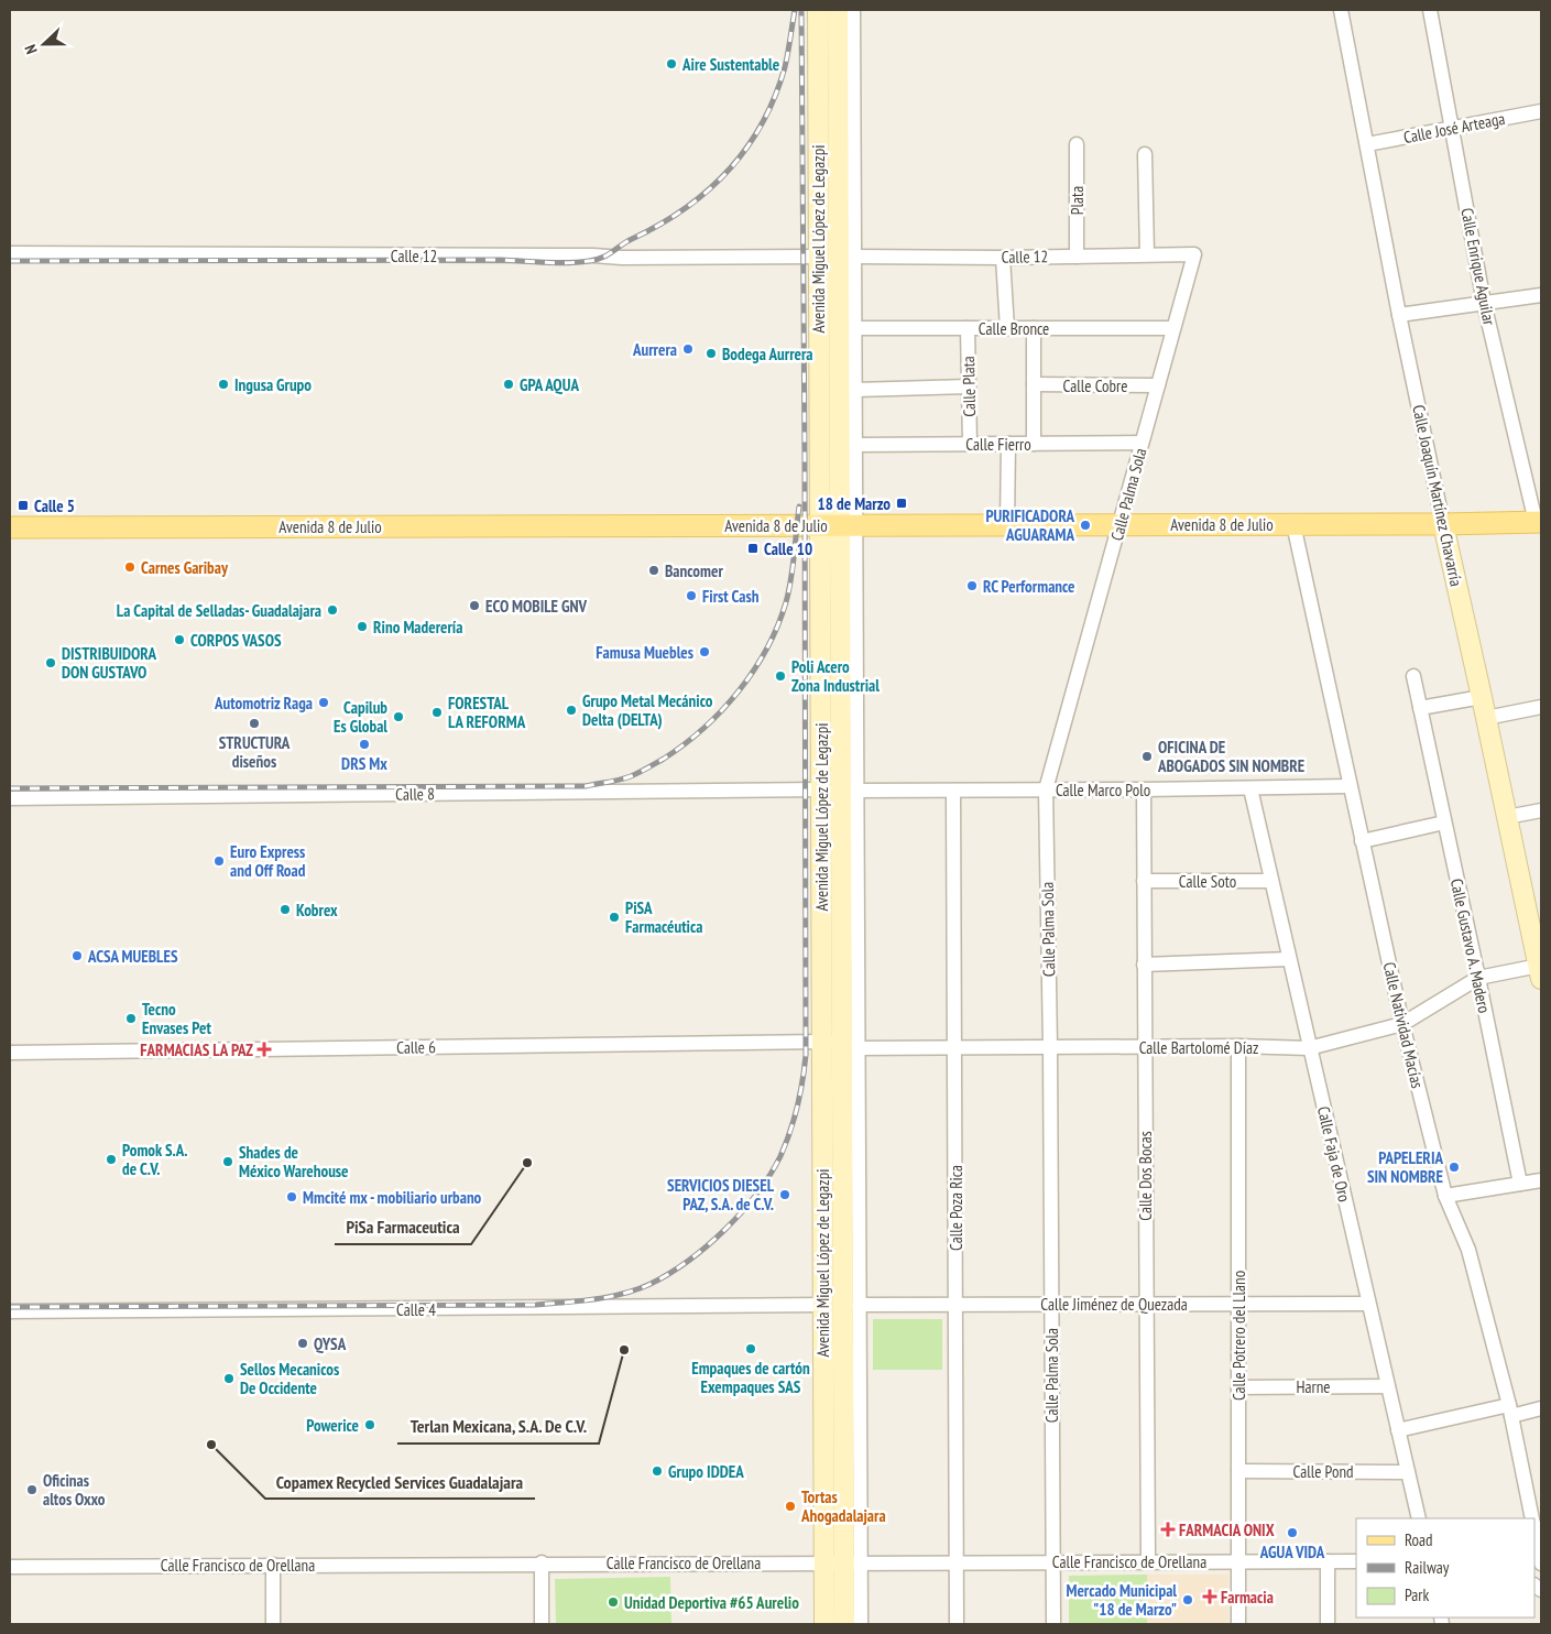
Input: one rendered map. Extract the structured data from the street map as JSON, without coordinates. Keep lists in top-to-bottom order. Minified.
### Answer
{"streets":{"main road":["Avenida Miguel López de Legazpi","Calle Joaquín Martínez Chavarría","Avenida 8 de Julio"],"street":["Calle José Arteaga","Plata","Calle 12","Calle Enrique Aguilar","Calle Bronce","Calle Cobre","Calle Plata","Calle Fierro","Calle Palma Sola","Calle Marco Polo","Calle 8","Calle Soto","Calle Gustavo A. Madero","Calle Natividad Macías","Calle 6","Calle Bartolomé Díaz","Calle Faja de Oro","Calle Dos Bocas","Calle Poza Rica","Calle Jiménez de Quezada","Calle 4","Calle Potrero del Llano","Harne","Calle Pond","Calle Francisco de Orellana"]},"crossings":[["Calle José Arteaga","Calle Enrique Aguilar"],["Calle José Arteaga","Calle Joaquín Martínez Chavarría"],["Plata","Calle 12"],["Avenida Miguel López de Legazpi","Calle 12"],["Avenida Miguel López de Legazpi","Calle Bronce"],["Avenida Miguel López de Legazpi","Calle Fierro"],["Avenida Miguel López de Legazpi","Avenida 8 de Julio"],["Avenida Miguel López de Legazpi","Calle Marco Polo"],["Avenida Miguel López de Legazpi","Calle 8"],["Avenida Miguel López de Legazpi","Calle 6"],["Avenida Miguel López de Legazpi","Calle Bartolomé Díaz"],["Avenida Miguel López de Legazpi","Calle Jiménez de Quezada"],["Avenida Miguel López de Legazpi","Calle 4"],["Avenida Miguel López de Legazpi","Calle Francisco de Orellana"],["Calle 12","Calle Palma Sola"],["Calle Enrique Aguilar","Avenida 8 de Julio"],["Calle Bronce","Calle Plata"],["Calle Bronce","Calle Palma Sola"],["Calle Cobre","Calle Palma Sola"],["Calle Plata","Calle Fierro"],["Calle Fierro","Calle Palma Sola"],["Calle Palma Sola","Avenida 8 de Julio"],["Calle Palma Sola","Calle Marco Polo"],["Calle Palma Sola","Calle Bartolomé Díaz"],["Calle Palma Sola","Calle Jiménez de Quezada"],["Calle Palma Sola","Calle Francisco de Orellana"],["Calle Joaquín Martínez Chavarría","Avenida 8 de Julio"],["Calle Joaquín Martínez Chavarría","Calle Bartolomé Díaz"],["Avenida 8 de Julio","Calle Natividad Macías"],["Calle Marco Polo","Calle Natividad Macías"],["Calle Marco Polo","Calle Faja de Oro"],["Calle Marco Polo","Calle Dos Bocas"],["Calle Marco Polo","Calle Poza Rica"],["Calle Soto","Calle Faja de Oro"],["Calle Soto","Calle Dos Bocas"],["Calle Gustavo A. Madero","Calle Bartolomé Díaz"],["Calle Natividad Macías","Calle Bartolomé Díaz"],["Calle 6","Calle Bartolomé Díaz"],["Calle Bartolomé Díaz","Calle Faja de Oro"],["Calle Bartolomé Díaz","Calle Dos Bocas"],["Calle Bartolomé Díaz","Calle Poza Rica"],["Calle Bartolomé Díaz","Calle Potrero del Llano"],["Calle Faja de Oro","Calle Jiménez de Quezada"],["Calle Faja de Oro","Harne"],["Calle Faja de Oro","Calle Pond"],["Calle Dos Bocas","Calle Jiménez de Quezada"],["Calle Dos Bocas","Calle Francisco de Orellana"],["Calle Poza Rica","Calle Jiménez de Quezada"],["Calle Poza Rica","Calle Francisco de Orellana"],["Calle Jiménez de Quezada","Calle Potrero del Llano"],["Calle Potrero del Llano","Harne"],["Calle Potrero del Llano","Calle Pond"],["Calle Potrero del Llano","Calle Francisco de Orellana"]],"places":{"other":["Aire Sustentable","Aurrera","Bodega Aurrera","Ingusa Grupo","GPA AQUA","PURIFICADORA AGUARAMA","Carnes Garibay","Bancomer","RC Performance","First Cash","ECO MOBILE GNV","La Capital de Selladas- Guadalajara","Rino Maderería","CORPOS VASOS","Famusa Muebles","DISTRIBUIDORA DON GUSTAVO","Poli Acero Zona Industrial","Automotriz Raga","Grupo Metal Mecánico Delta (DELTA)","FORESTAL LA REFORMA","Capilub Es Global","STRUCTURA diseños","DRS Mx","OFICINA DE ABOGADOS SIN NOMBRE","Euro Express and Off Road","Kobrex","PiSA Farmacéutica","ACSA MUEBLES","Tecno Envases Pet","Pomok S.A. de C.V.","Shades de México Warehouse","PiSa Farmaceutica","PAPELERIA SIN NOMBRE","SERVICIOS DIESEL PAZ, S.A. de C.V.","Mmcité mx - mobiliario urbano","QYSA","Empaques de cartón Exempaques SAS","Terlan Mexicana, S.A. De C.V.","Sellos Mecanicos De Occidente","Powerice","Copamex Recycled Services Guadalajara","Grupo IDDEA","Oficinas altos Oxxo","Tortas Ahogadalajara","AGUA VIDA","Mercado Municipal \"18 de Marzo\"","Unidad Deportiva #65 Aurelio"],"transit":["18 de Marzo","Calle 5","Calle 10"],"health":["FARMACIAS LA PAZ","FARMACIA ONIX","Farmacia"]},"legend":["Road","Railway","Park"],"north":"left"}
